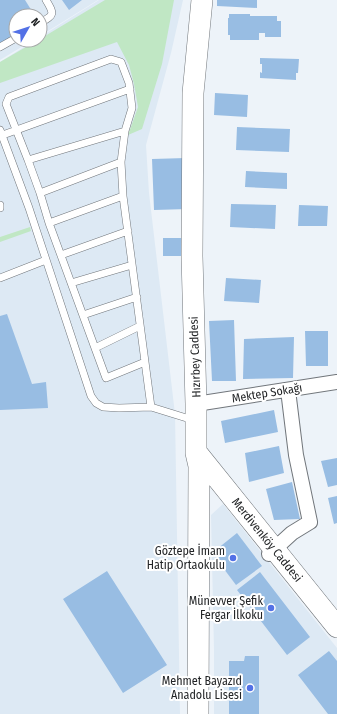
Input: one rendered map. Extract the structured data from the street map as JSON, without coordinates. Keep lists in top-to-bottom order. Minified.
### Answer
{"streets":{"street":["Hızırbey Caddesi","Mektep Sokağı","Merdivenköy Caddesi"]},"crossings":[["Hızırbey Caddesi","Mektep Sokağı"]],"places":["Göztepe İmam Hatip Ortaokulu","Münevver Şefik Fergar İlkoku","Mehmet Bayazıd Anadolu Lisesi"],"north":"top right"}
